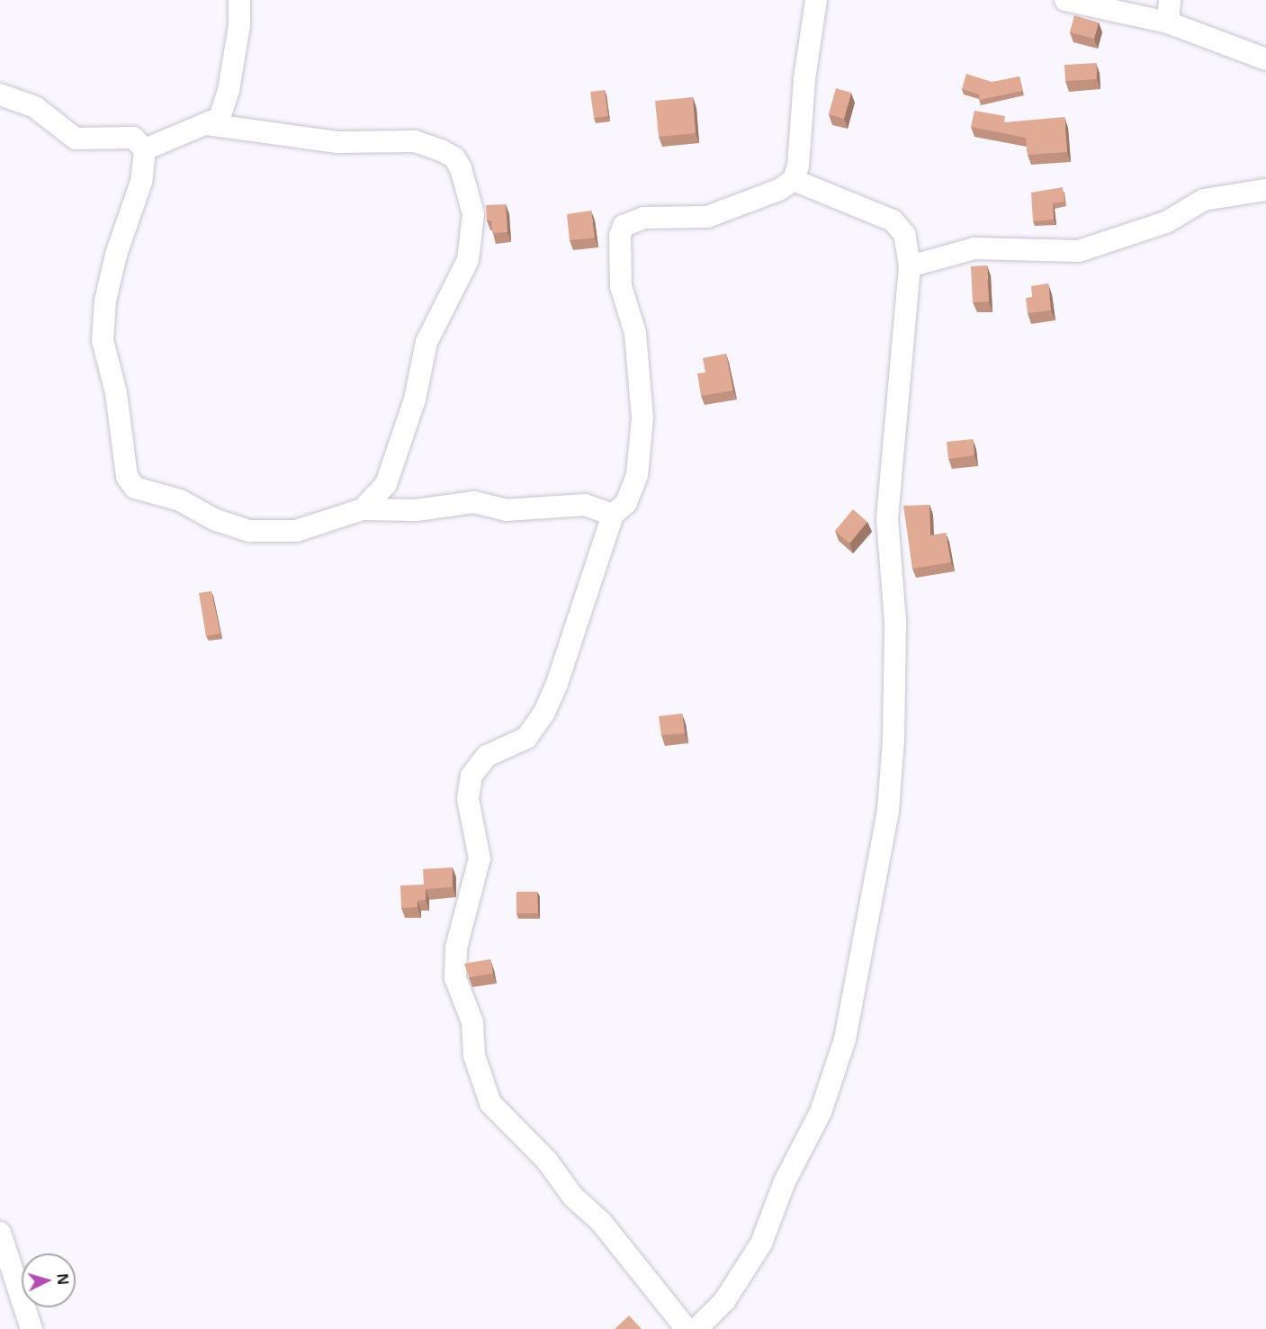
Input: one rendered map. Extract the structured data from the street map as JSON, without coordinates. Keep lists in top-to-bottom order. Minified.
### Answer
{"north":"right"}
